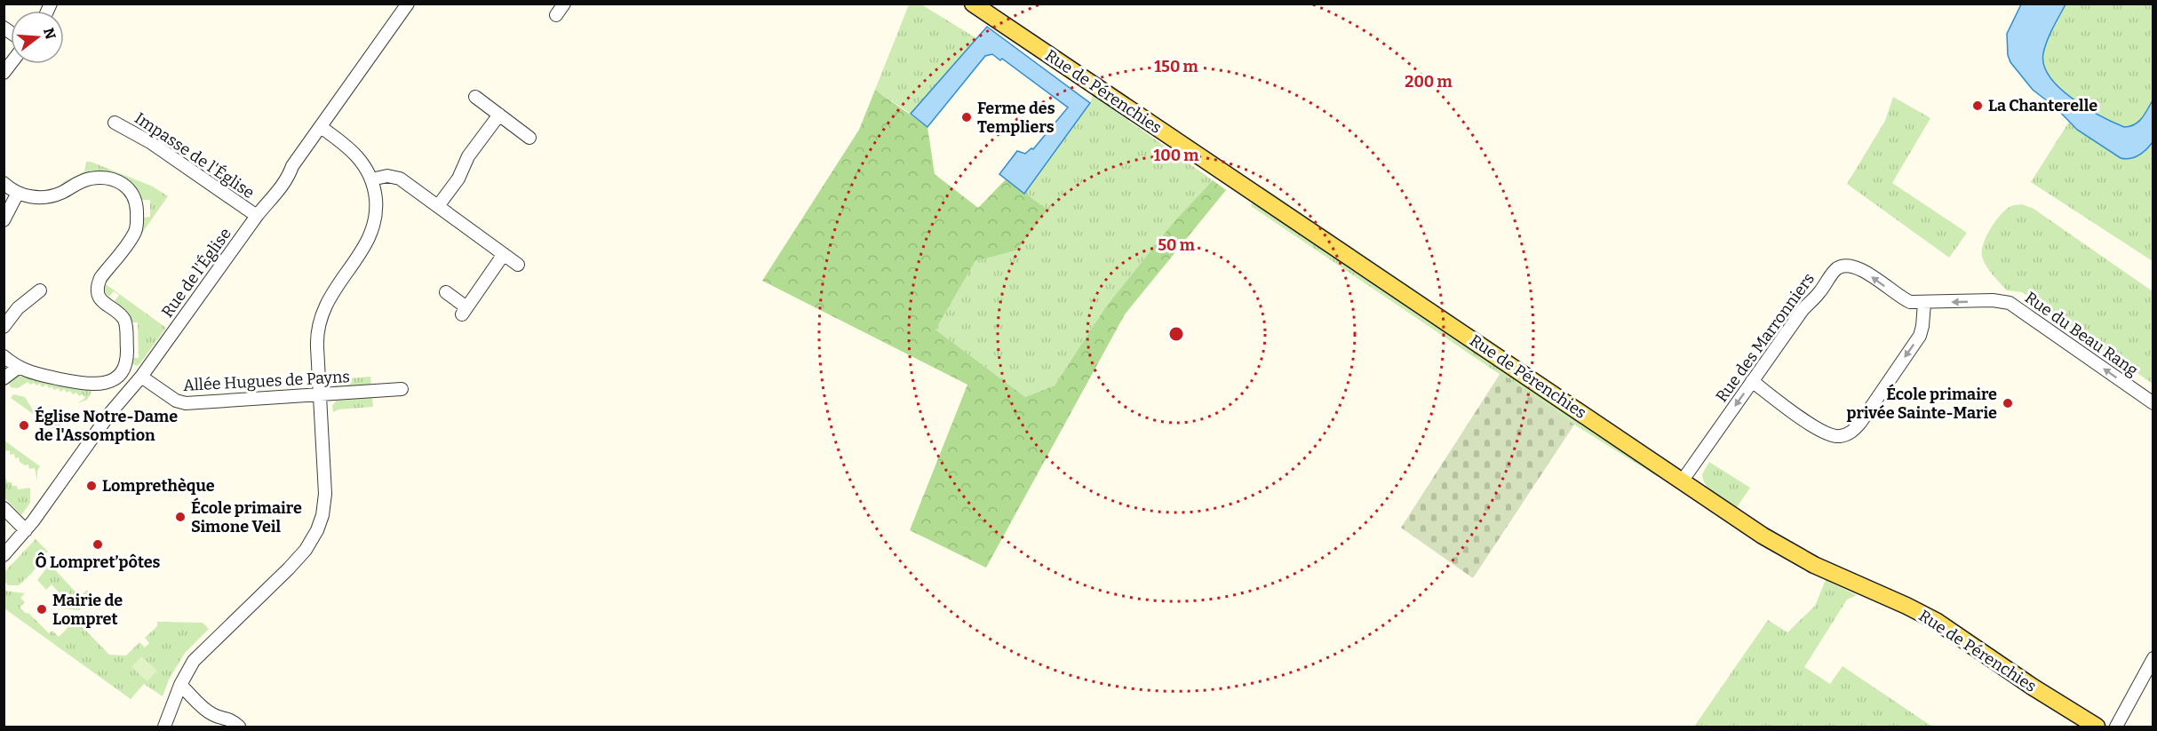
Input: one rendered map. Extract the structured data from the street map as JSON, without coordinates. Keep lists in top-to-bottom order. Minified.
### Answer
{"streets":{"main road":["Rue de Pérenchies"],"street":["Impasse de l'Église","Rue de l'Église","Rue du Beau Rang","Rue des Marronniers","Allée Hugues de Payns"]},"crossings":[["Rue de Pérenchies","Rue des Marronniers"],["Impasse de l'Église","Rue de l'Église"],["Rue de l'Église","Allée Hugues de Payns"],["Rue du Beau Rang","Rue des Marronniers"]],"one_way":["Rue du Beau Rang","Rue des Marronniers"],"places":["La Chanterelle","Ferme des Templiers","École primaire privée Sainte-Marie","Église Notre-Dame de l'Assomption","Lomprethèque","École primaire Simone Veil","Ô Lompret’pôtes","Mairie de Lompret"],"north":"right","rings":["150 m","200 m","100 m","50 m"]}
